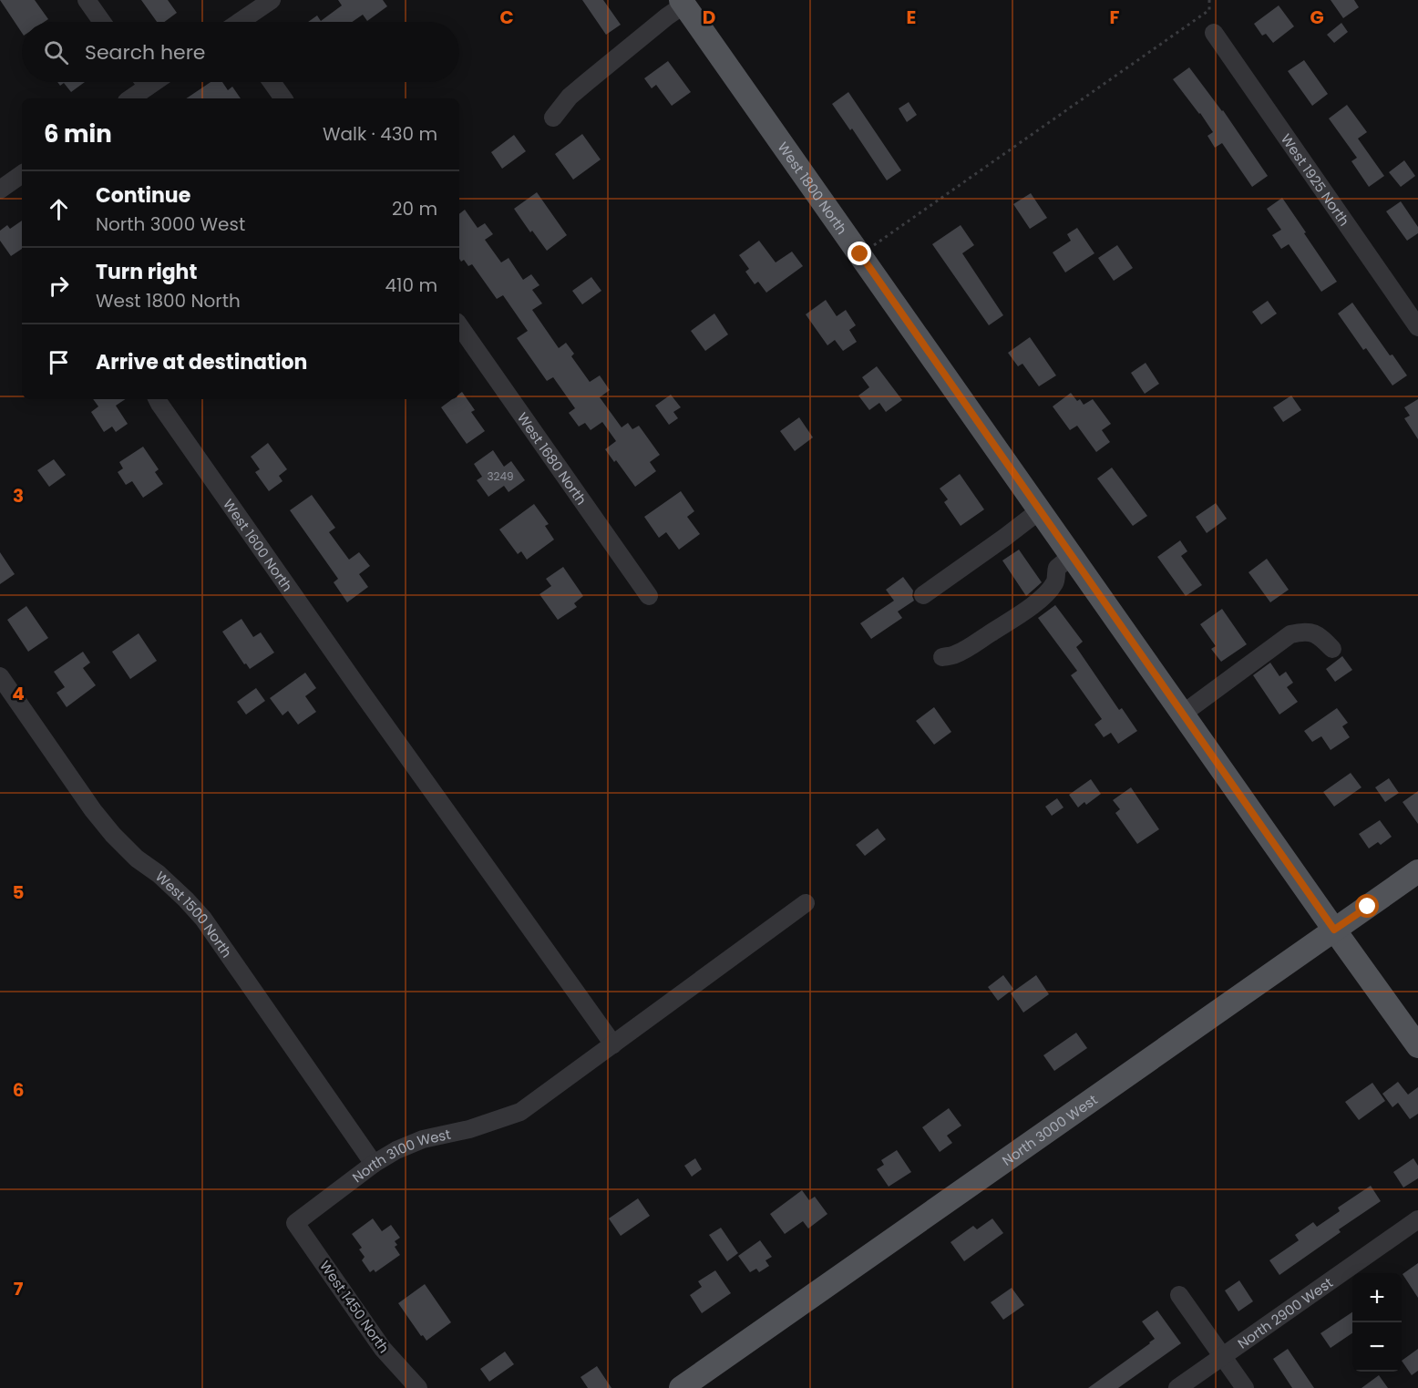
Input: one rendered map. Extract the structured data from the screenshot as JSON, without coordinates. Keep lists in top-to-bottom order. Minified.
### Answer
{"streets":{"main road":["West 1800 North","North 3000 West"],"street":["West 1925 North","West 1680 North","West 1600 North","West 1500 North","North 3100 West","West 1450 North","North 2900 West"]},"crossings":[["West 1800 North","North 3000 West"],["West 1600 North","North 3100 West"],["West 1500 North","North 3100 West"],["North 3100 West","West 1450 North"]],"house_numbers":["3249"],"page":{"search":"Search here","heading":["6 min","Walk · 430 m"],"list":[["Continue","North 3000 West","20 m"],["Turn right","West 1800 North","410 m"],"Arrive at destination"],"map_buttons":["+","−"]},"grid":{"columns":["C","D","E","F","G"],"rows":["3","4","5","6","7"]}}
